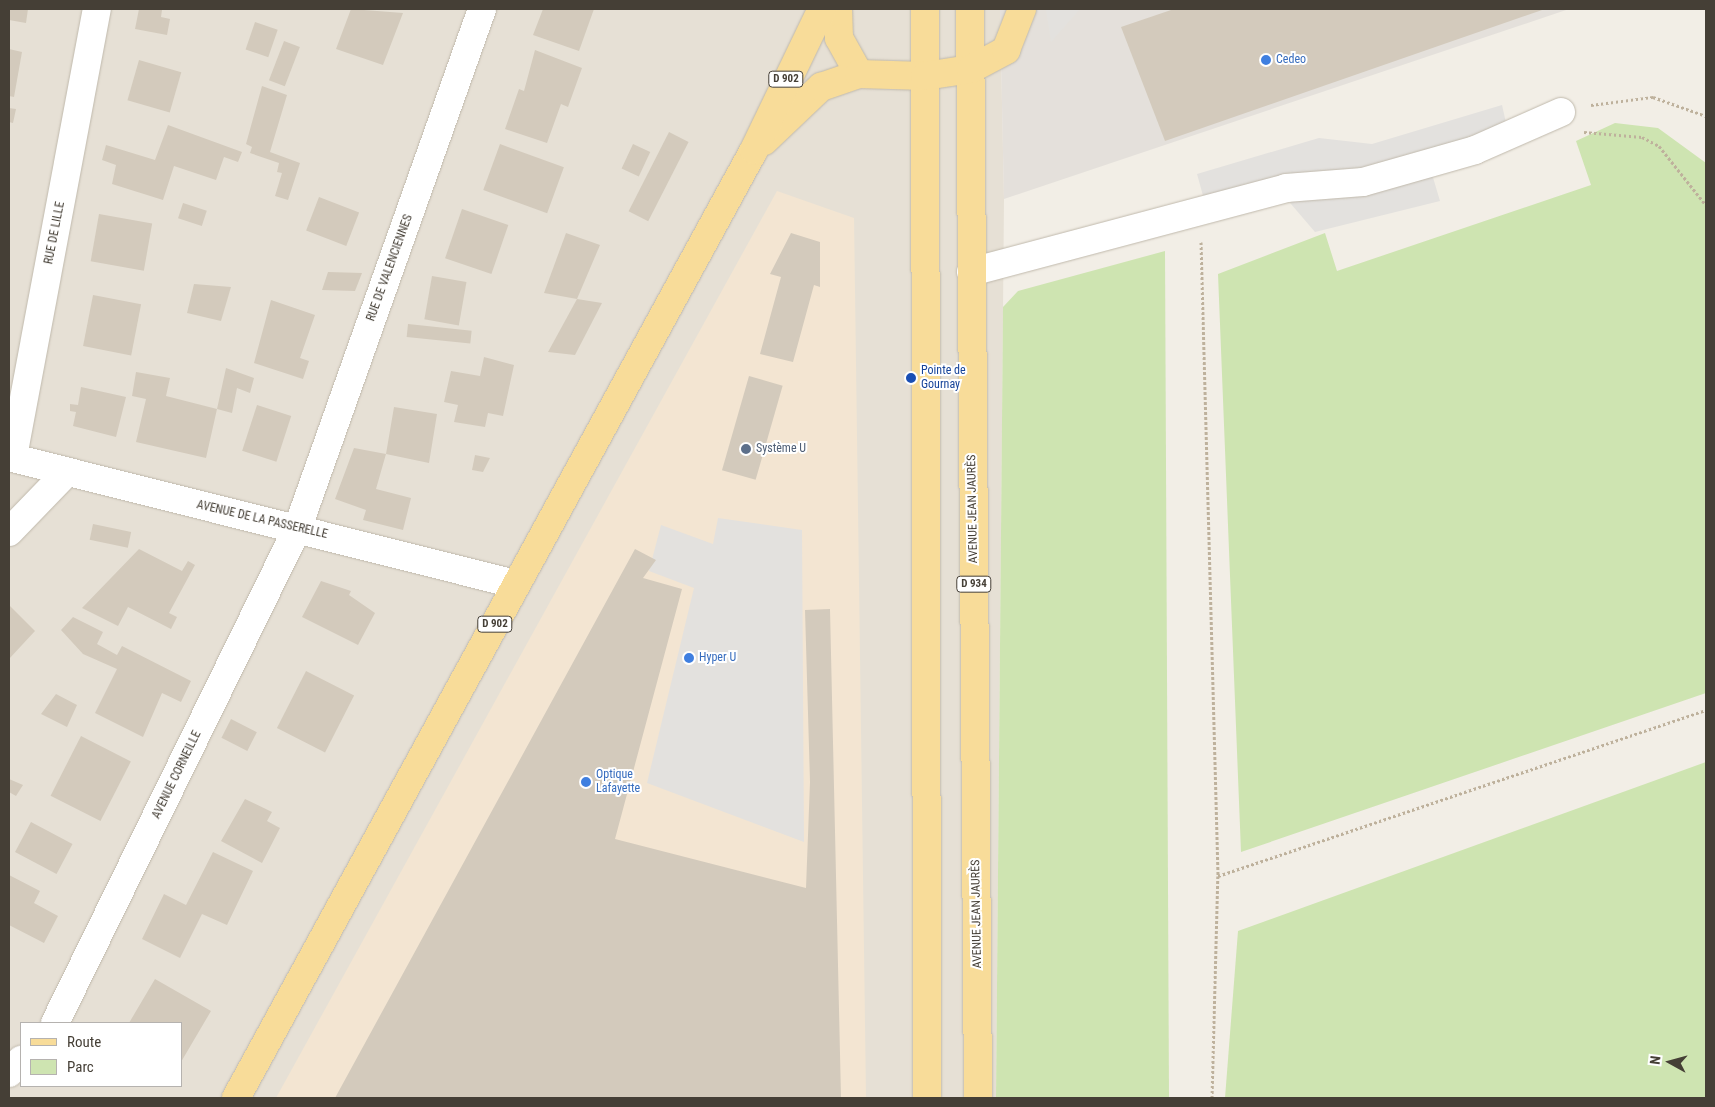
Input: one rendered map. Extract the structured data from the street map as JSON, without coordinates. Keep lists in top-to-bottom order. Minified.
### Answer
{"streets":{"main road":["D 902","AVENUE JEAN JAURÈS","D 934"],"street":["RUE DE LILLE","RUE DE VALENCIENNES","AVENUE DE LA PASSERELLE","AVENUE CORNEILLE"]},"crossings":[["D 902","AVENUE DE LA PASSERELLE"],["RUE DE LILLE","AVENUE DE LA PASSERELLE"],["RUE DE VALENCIENNES","AVENUE DE LA PASSERELLE"],["RUE DE VALENCIENNES","AVENUE CORNEILLE"],["AVENUE JEAN JAURÈS","D 934"],["AVENUE DE LA PASSERELLE","AVENUE CORNEILLE"]],"places":["Cedeo","Pointe de Gournay","Système U","Hyper U","Optique Lafayette"],"legend":["Route","Parc"],"north":"left"}
